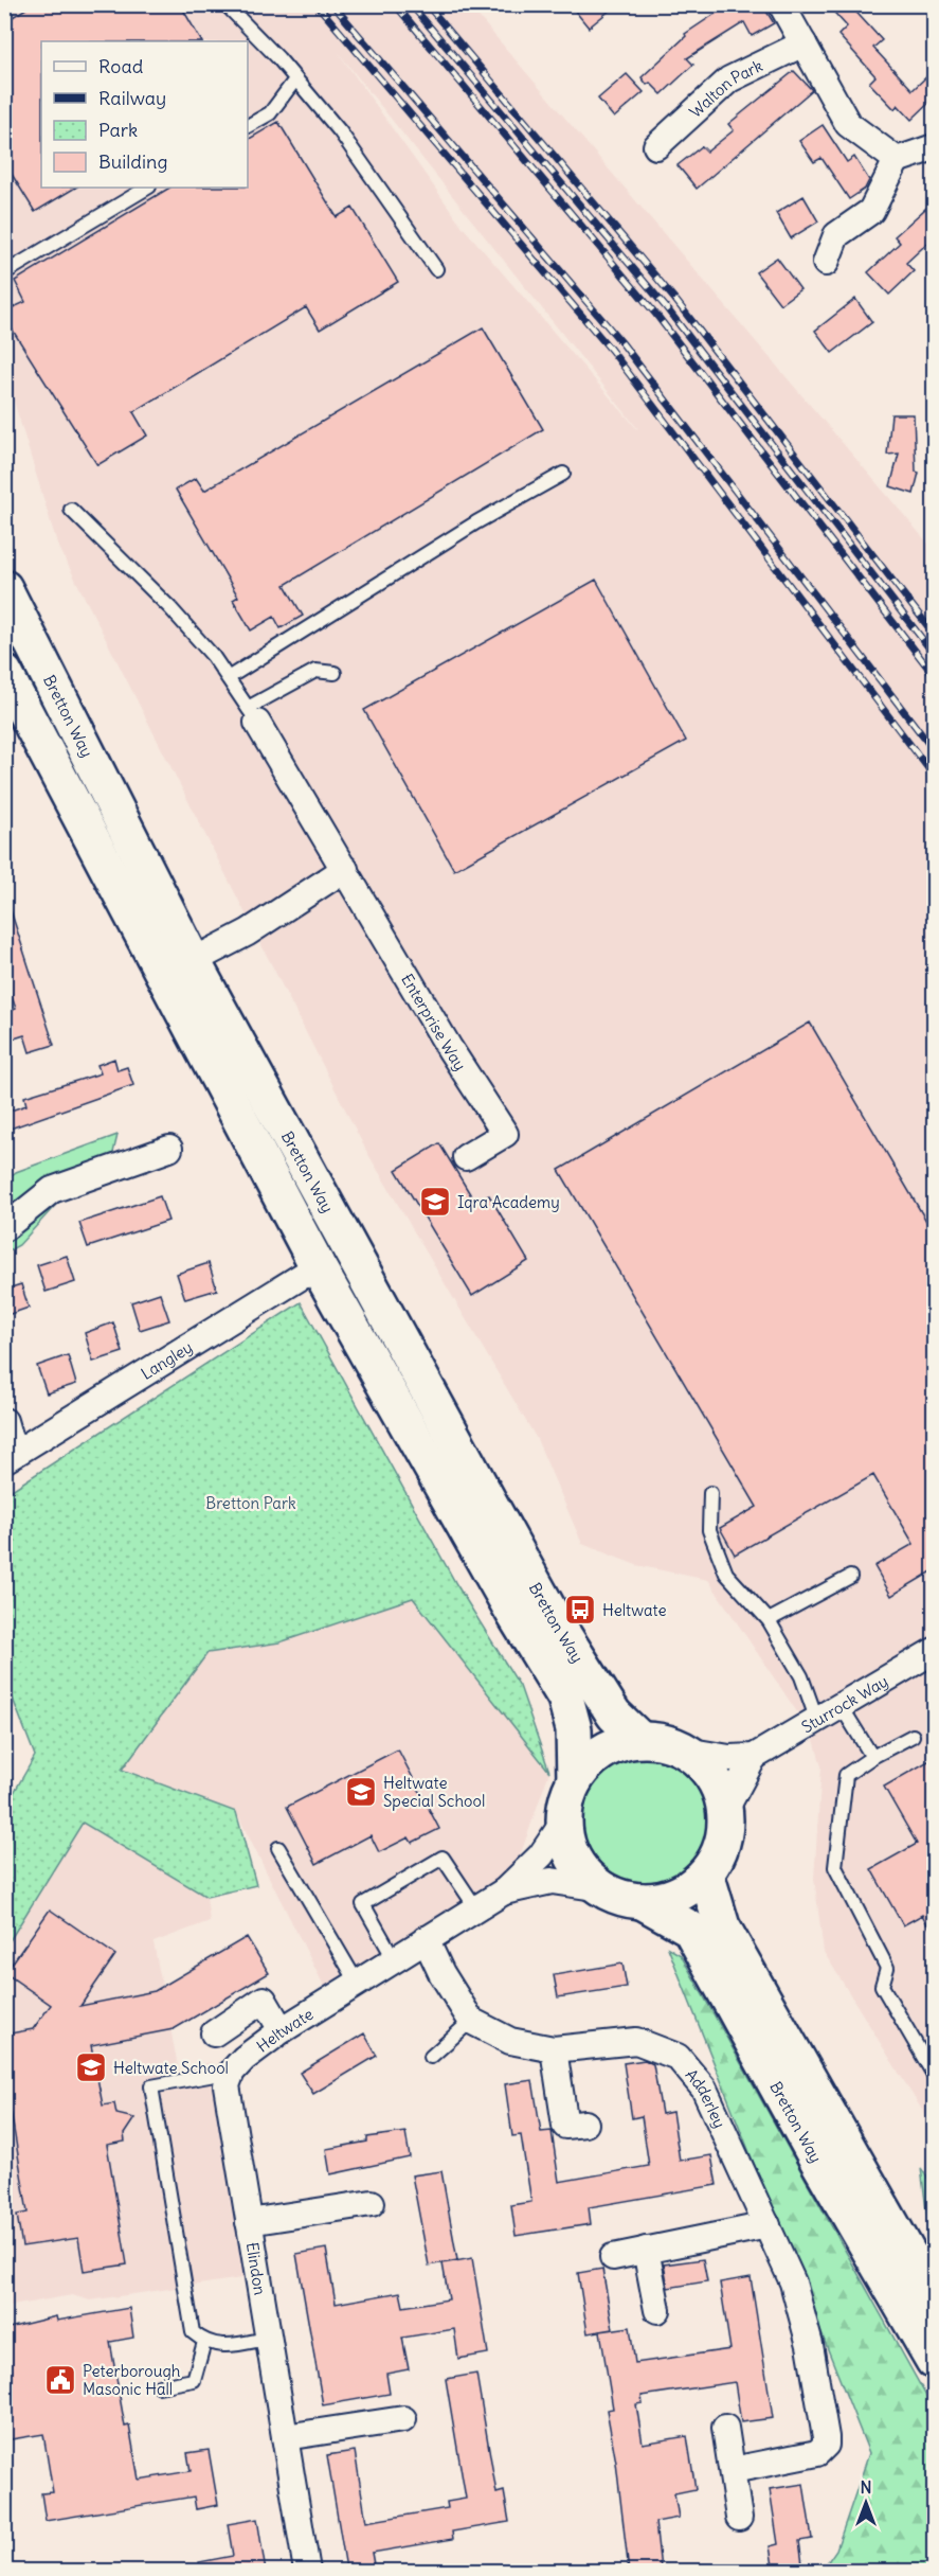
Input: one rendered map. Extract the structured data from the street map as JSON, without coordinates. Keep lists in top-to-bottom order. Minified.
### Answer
{"streets":{"street":["Walton Park","Bretton Way","Enterprise Way","Langley","Sturrock Way","Heltwate","Adderley","Elindon"]},"crossings":[["Bretton Way","Langley"],["Bretton Way","Sturrock Way"],["Bretton Way","Heltwate"],["Sturrock Way","Heltwate"]],"parks":["Bretton Park"],"places":{"school or university":["Iqra Academy","Heltwate Special School","Heltwate School"],"bus stop":["Heltwate"],"public building":["Peterborough Masonic Hall"]},"legend":["Road","Railway","Park","Building"],"north":"top"}
